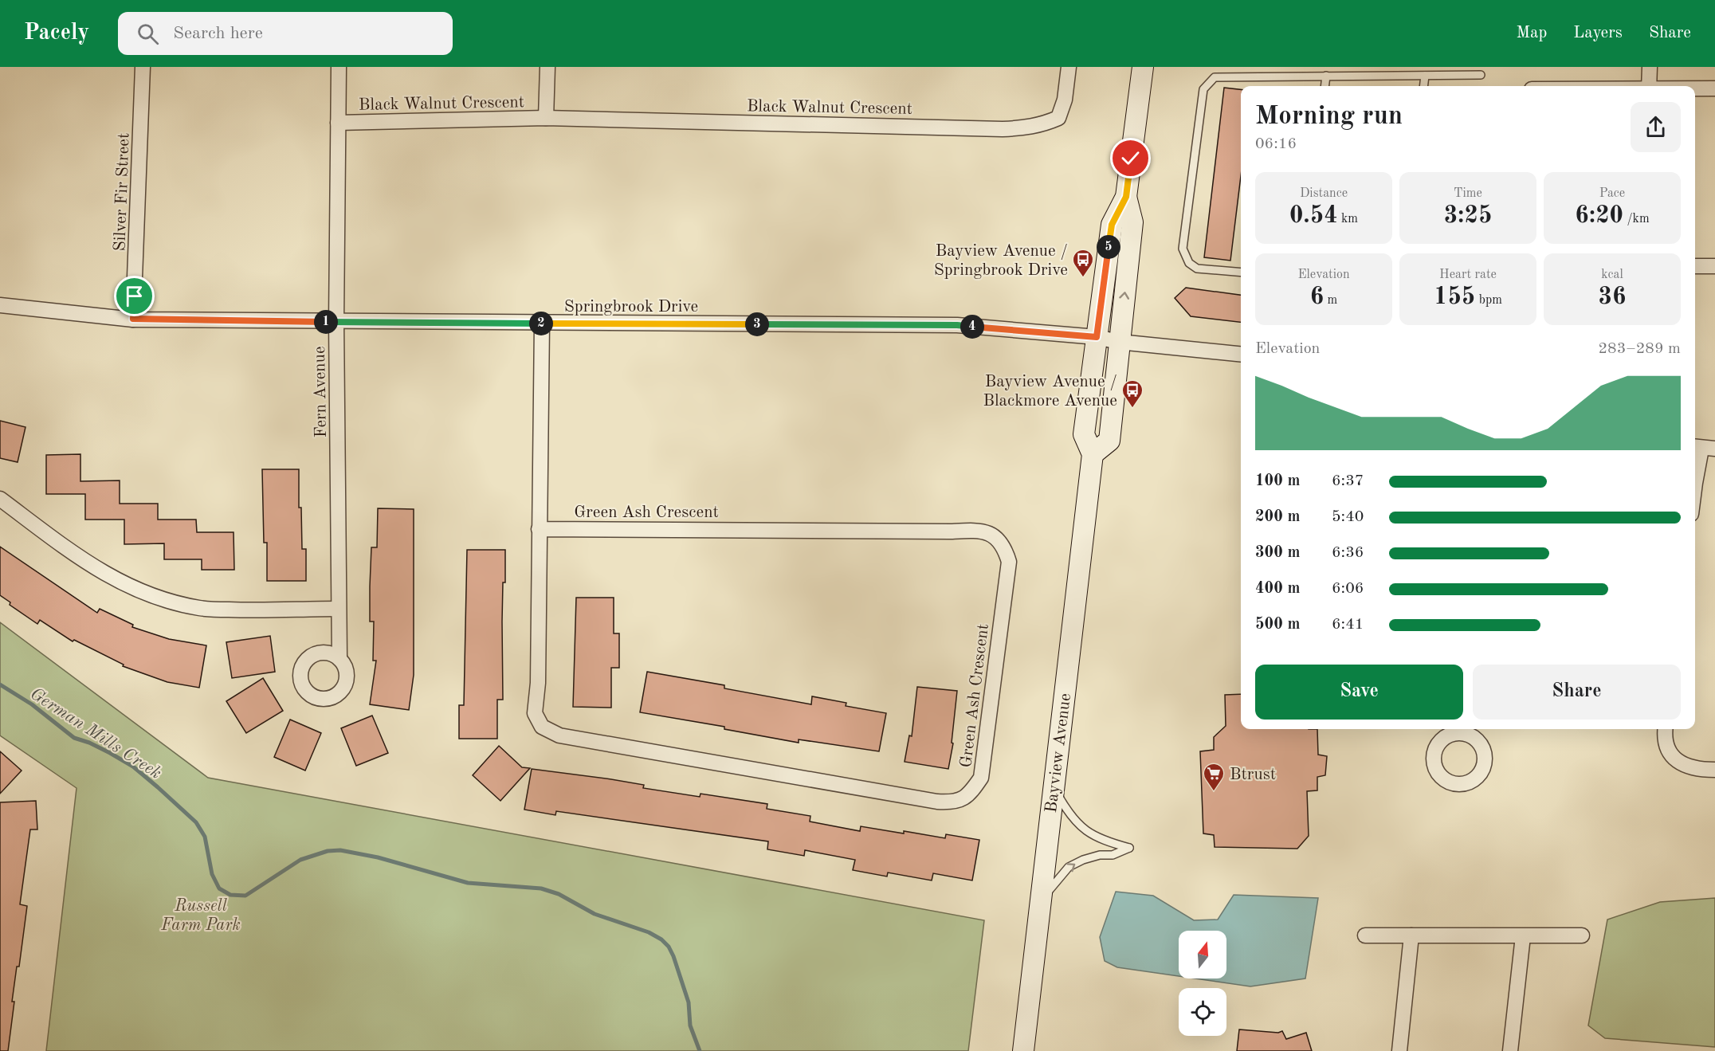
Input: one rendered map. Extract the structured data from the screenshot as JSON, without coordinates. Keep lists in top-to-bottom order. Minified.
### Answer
{"streets":{"main road":["Bayview Avenue"],"street":["Black Walnut Crescent","Silver Fir Street","Springbrook Drive","Fern Avenue","Green Ash Crescent"]},"crossings":[["Black Walnut Crescent","Fern Avenue"],["Silver Fir Street","Springbrook Drive"],["Springbrook Drive","Fern Avenue"],["Springbrook Drive","Green Ash Crescent"],["Springbrook Drive","Bayview Avenue"]],"water":["German Mills Creek"],"parks":["Russell Farm Park"],"places":{"bus stop":["Bayview Avenue / Springbrook Drive","Bayview Avenue / Blackmore Avenue"],"supermarket":["Btrust"]},"north":"top","page":{"header":"Pacely","search":"Search here","nav":["Map","Layers","Share"],"heading":["Morning run","06:16"],"stats":[["Distance","0.54 km"],["Time","3:25"],["Pace","6:20 /km"],["Elevation","6 m"],["Heart rate","155 bpm"],["kcal","36"]],"pins":["5","1","2","3","4"],"chart":["Elevation","283–289 m"],"list":[{"name":"100 m","note":"6:37"},{"name":"200 m","note":"5:40"},{"name":"300 m","note":"6:36"},{"name":"400 m","note":"6:06"},{"name":"500 m","note":"6:41"}],"buttons":["Save","Share"]}}
